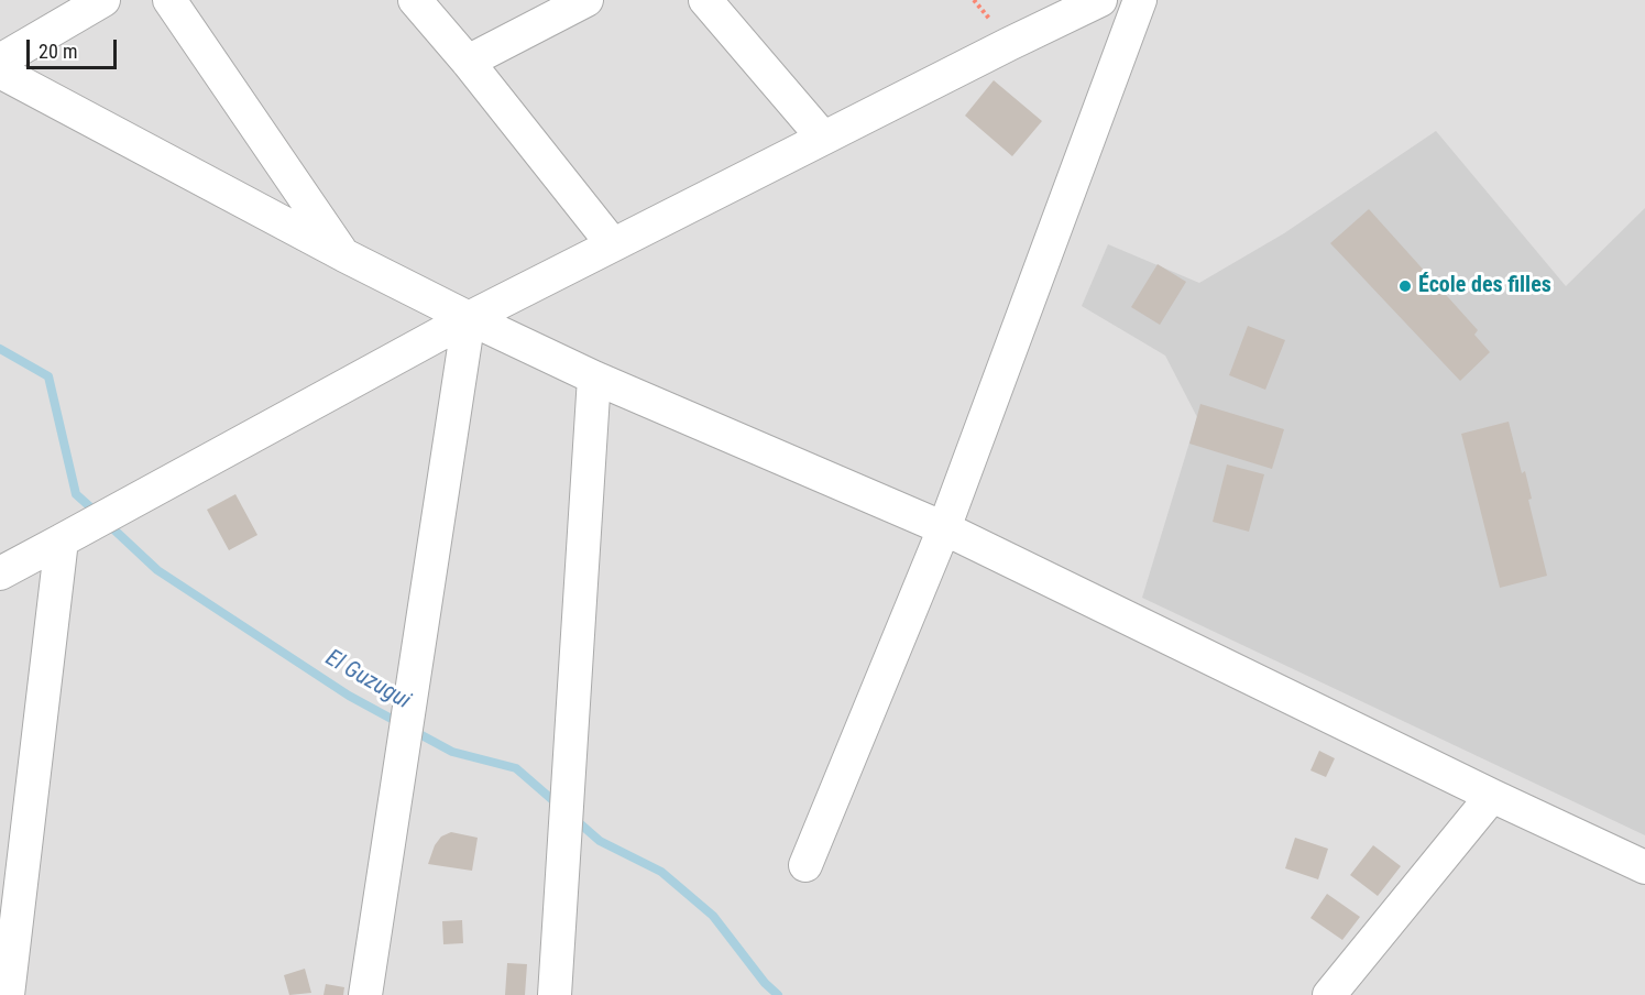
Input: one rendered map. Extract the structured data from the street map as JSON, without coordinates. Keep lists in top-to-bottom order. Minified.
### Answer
{"water":["El Guzugui"],"places":["École des filles"],"scale_bar":"20 m"}
